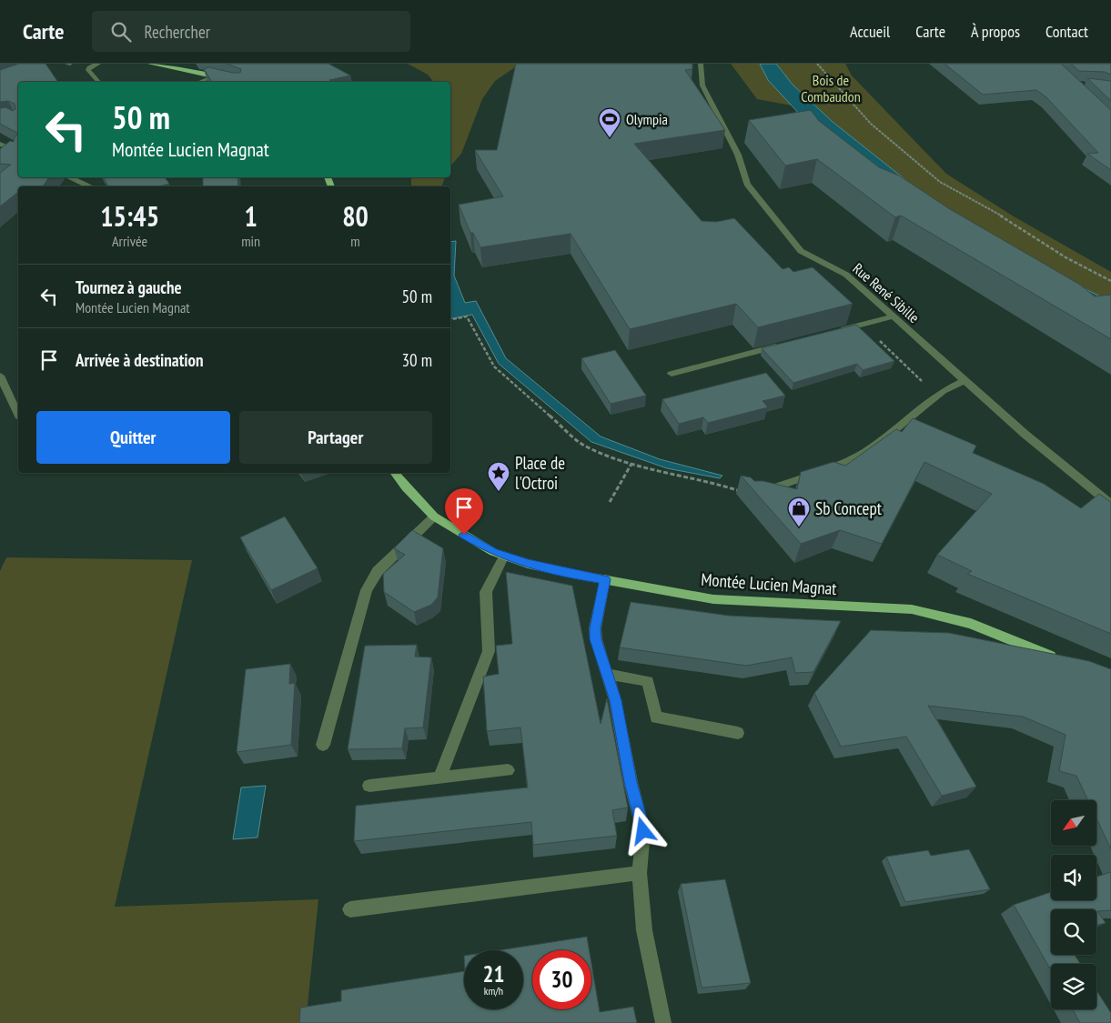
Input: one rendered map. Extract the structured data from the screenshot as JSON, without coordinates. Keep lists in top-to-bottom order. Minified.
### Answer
{"streets":{"main road":["Montée Lucien Magnat"],"street":["Rue René Sibille"]},"parks":["Bois de Combaudon"],"places":{"sports":["Olympia"],"place":["Place de l'Octroi"],"shop":["Sb Concept"]},"north":"bottom left","page":{"header":"Carte","search":"Rechercher","nav":["Accueil","Carte","À propos","Contact"],"turn":["50 m","Montée Lucien Magnat"],"eta":["15:45","Arrivée","1","min","80","m"],"list":[{"name":"Tournez à gauche","note":"Montée Lucien Magnat","value":"50 m"},{"name":"Arrivée à destination","value":"30 m"}],"buttons":["Quitter","Partager"],"speed":"21 km/h","limit":"30"}}
